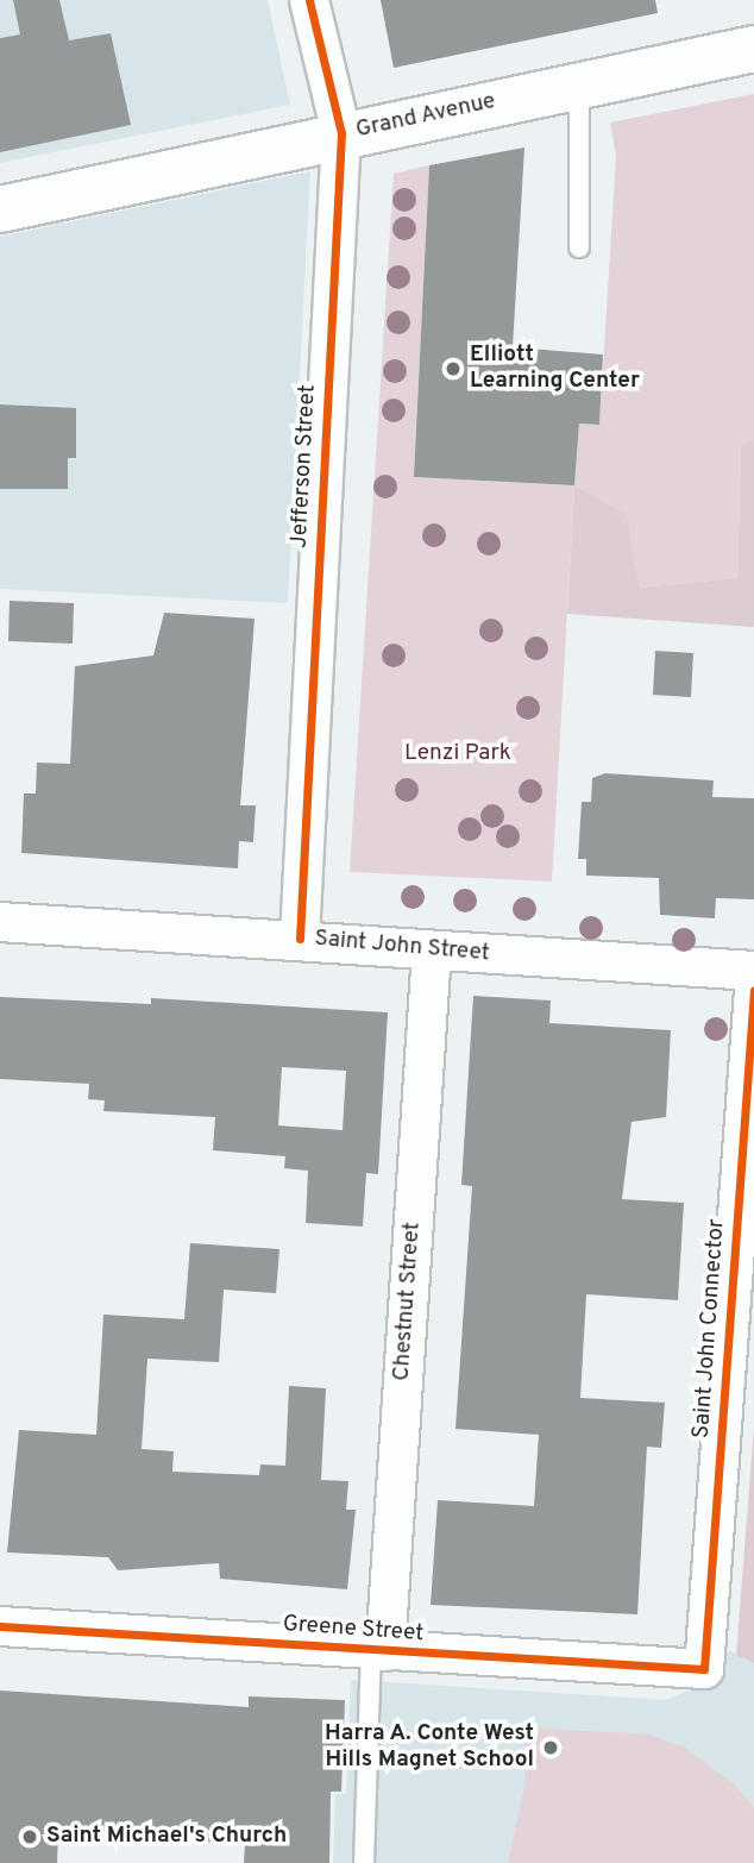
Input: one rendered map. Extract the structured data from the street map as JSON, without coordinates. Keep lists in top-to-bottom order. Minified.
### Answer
{"streets":{"main road":["Grand Avenue"],"street":["Jefferson Street","Saint John Street","Chestnut Street","Saint John Connector","Greene Street"]},"crossings":[["Grand Avenue","Jefferson Street"],["Jefferson Street","Saint John Street"],["Saint John Street","Chestnut Street"],["Chestnut Street","Greene Street"],["Saint John Connector","Greene Street"]],"parks":["Lenzi Park"],"places":["Elliott Learning Center","Harra A. Conte West Hills Magnet School","Saint Michael's Church"]}
